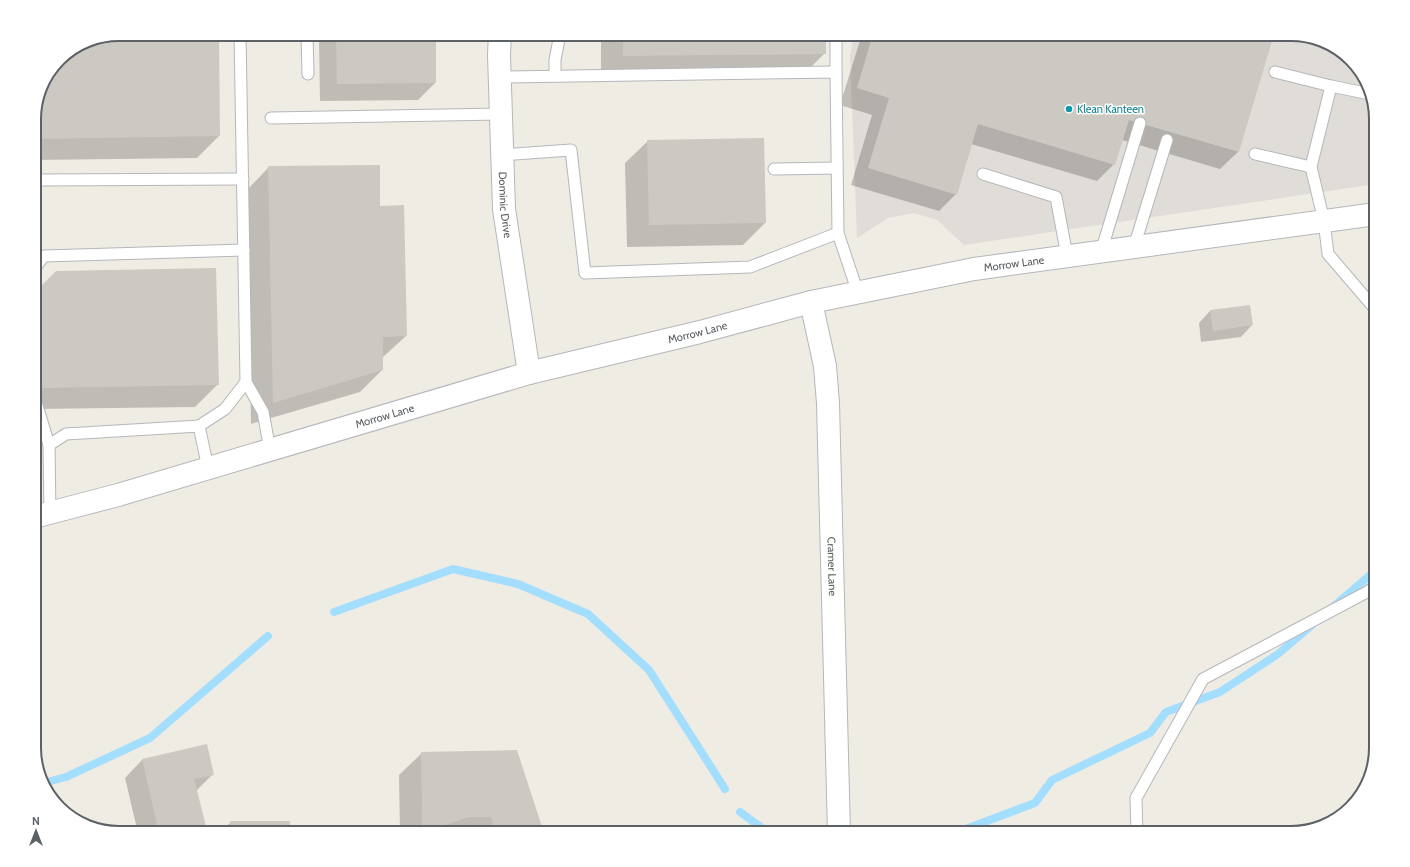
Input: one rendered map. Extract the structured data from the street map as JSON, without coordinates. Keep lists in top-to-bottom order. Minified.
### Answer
{"streets":{"street":["Dominic Drive","Morrow Lane","Cramer Lane"]},"crossings":[["Dominic Drive","Morrow Lane"],["Morrow Lane","Cramer Lane"]],"places":["Klean Kanteen"],"north":"top"}
